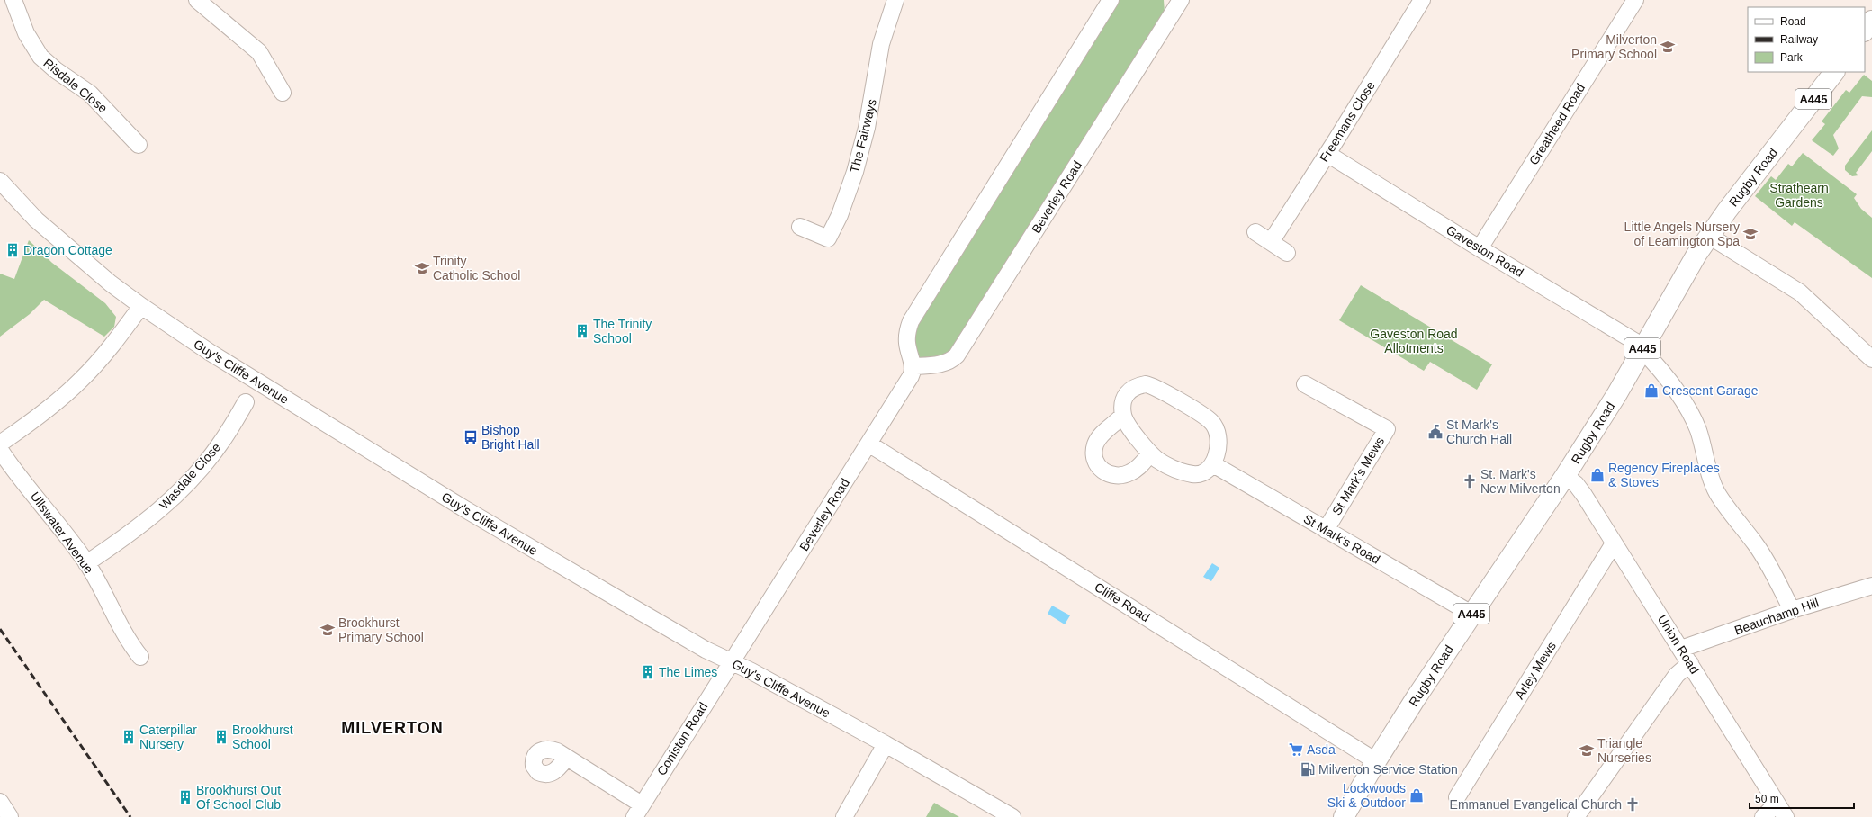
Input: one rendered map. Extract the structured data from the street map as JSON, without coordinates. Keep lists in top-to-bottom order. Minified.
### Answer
{"streets":{"main road":["A445","Rugby Road"],"street":["Risdale Close","Freemans Close","Greatheed Road","The Fairways","Beverley Road","Gaveston Road","Guy's Cliffe Avenue","Wasdale Close","St Mark's Mews","Ullswater Avenue","St Mark's Road","Cliffe Road","Beauchamp Hill","Union Road","Arley Mews","Coniston Road"]},"crossings":[["Freemans Close","Gaveston Road"],["Greatheed Road","Gaveston Road"],["Rugby Road","Gaveston Road"],["Rugby Road","St Mark's Road"],["Rugby Road","Cliffe Road"],["Rugby Road","Union Road"],["Beverley Road","Guy's Cliffe Avenue"],["Beverley Road","Cliffe Road"],["Beverley Road","Coniston Road"],["Gaveston Road","Beauchamp Hill"],["Guy's Cliffe Avenue","Coniston Road"],["Wasdale Close","Ullswater Avenue"],["St Mark's Mews","St Mark's Road"],["Beauchamp Hill","Union Road"],["Union Road","Arley Mews"]],"districts":["MILVERTON"],"parks":["Strathearn Gardens","Gaveston Road Allotments"],"places":{"school or university":["Milverton Primary School","Little Angels Nursery of Leamington Spa","Trinity Catholic School","Brookhurst Primary School","Triangle Nurseries"],"building":["Dragon Cottage","The Trinity School","The Limes","Caterpillar Nursery","Brookhurst School","Brookhurst Out Of School Club"],"shop":["Crescent Garage","Regency Fireplaces & Stoves","Lockwoods Ski & Outdoor"],"public building":["St Mark's Church Hall"],"bus stop":["Bishop Bright Hall"],"church":["St. Mark's New Milverton","Emmanuel Evangelical Church"],"supermarket":["Asda"],"fuel station":["Milverton Service Station"]},"legend":["Road","Railway","Park"],"scale_bar":"50 m"}
